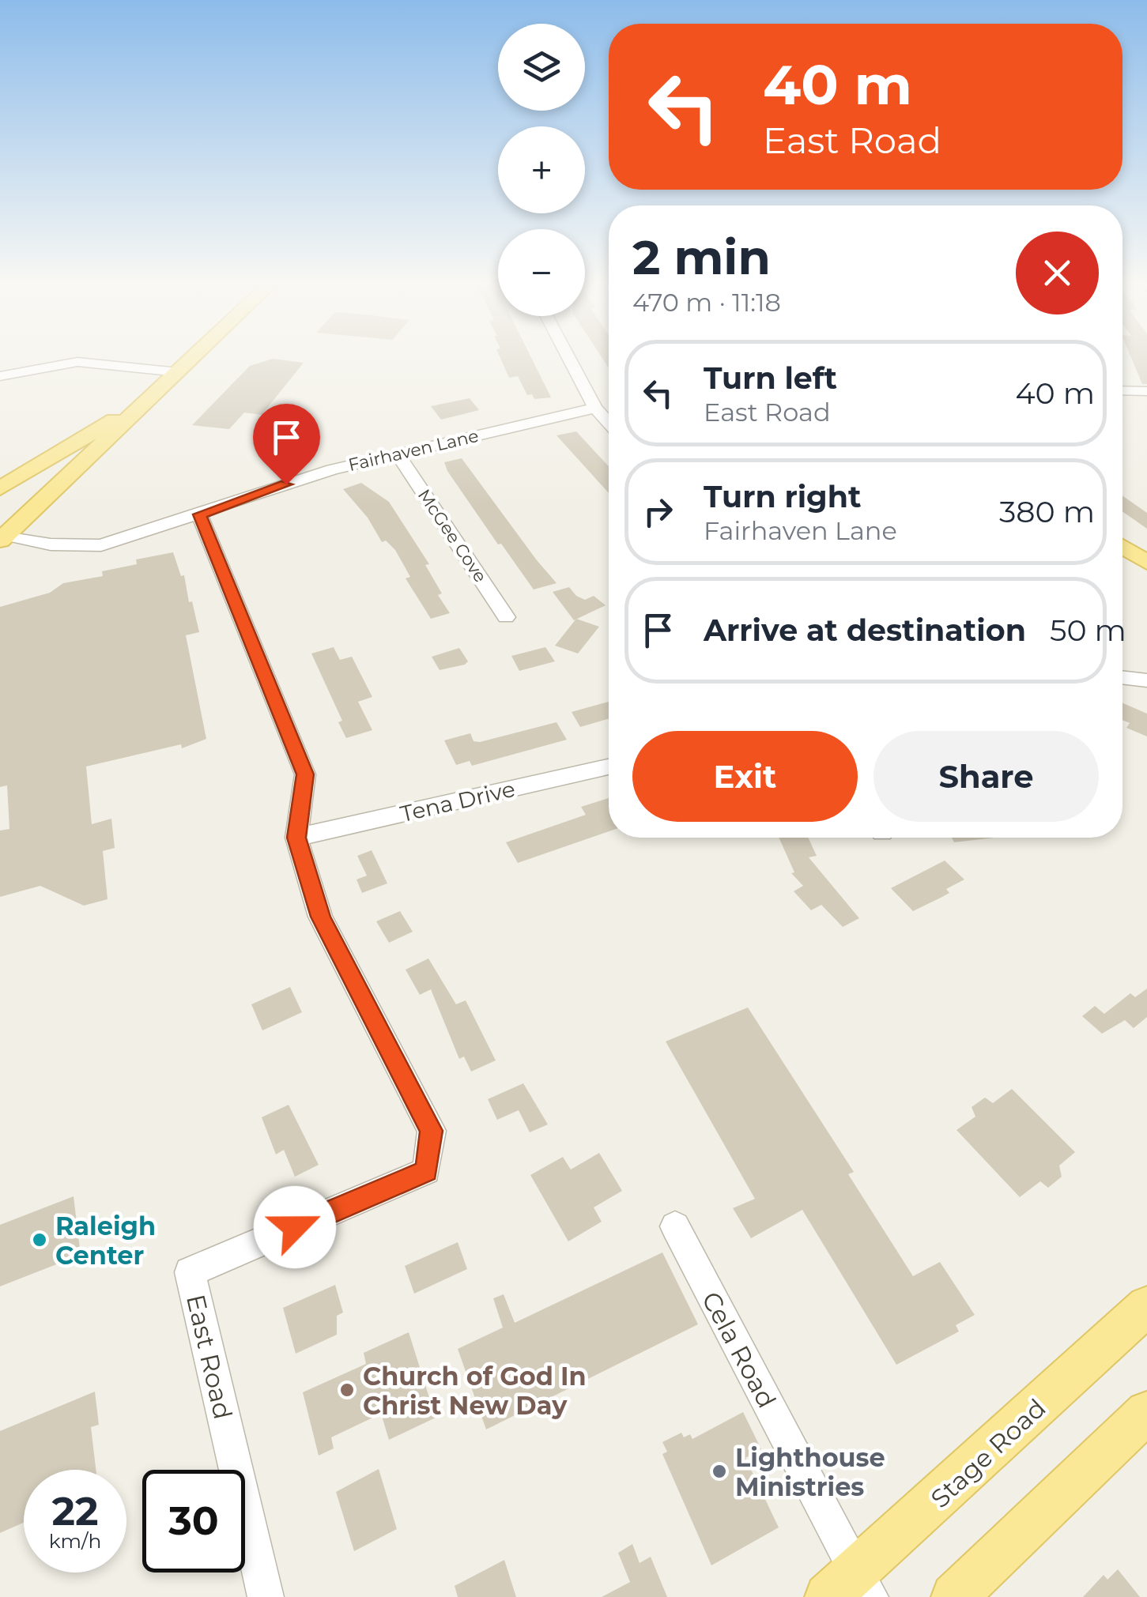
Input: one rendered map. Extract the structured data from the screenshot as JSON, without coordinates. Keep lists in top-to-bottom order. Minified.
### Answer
{"streets":{"main road":["Stage Road"],"street":["Fairhaven Lane","McGee Cove","Tena Drive","Cela Road","East Road"]},"crossings":[["Fairhaven Lane","McGee Cove"],["Fairhaven Lane","East Road"],["Tena Drive","East Road"],["Cela Road","Stage Road"]],"places":["Raleigh Center","Church of God In Christ New Day","Lighthouse Ministries"],"page":{"map_buttons":["+","−"],"turn":["40 m","East Road"],"heading":["2 min","470 m · 11:18"],"list":[{"name":"Turn left","note":"East Road","value":"40 m"},{"name":"Turn right","note":"Fairhaven Lane","value":"380 m"},{"name":"Arrive at destination","value":"50 m"}],"buttons":["Exit","Share"],"speed":"22 km/h","limit":"30"}}
